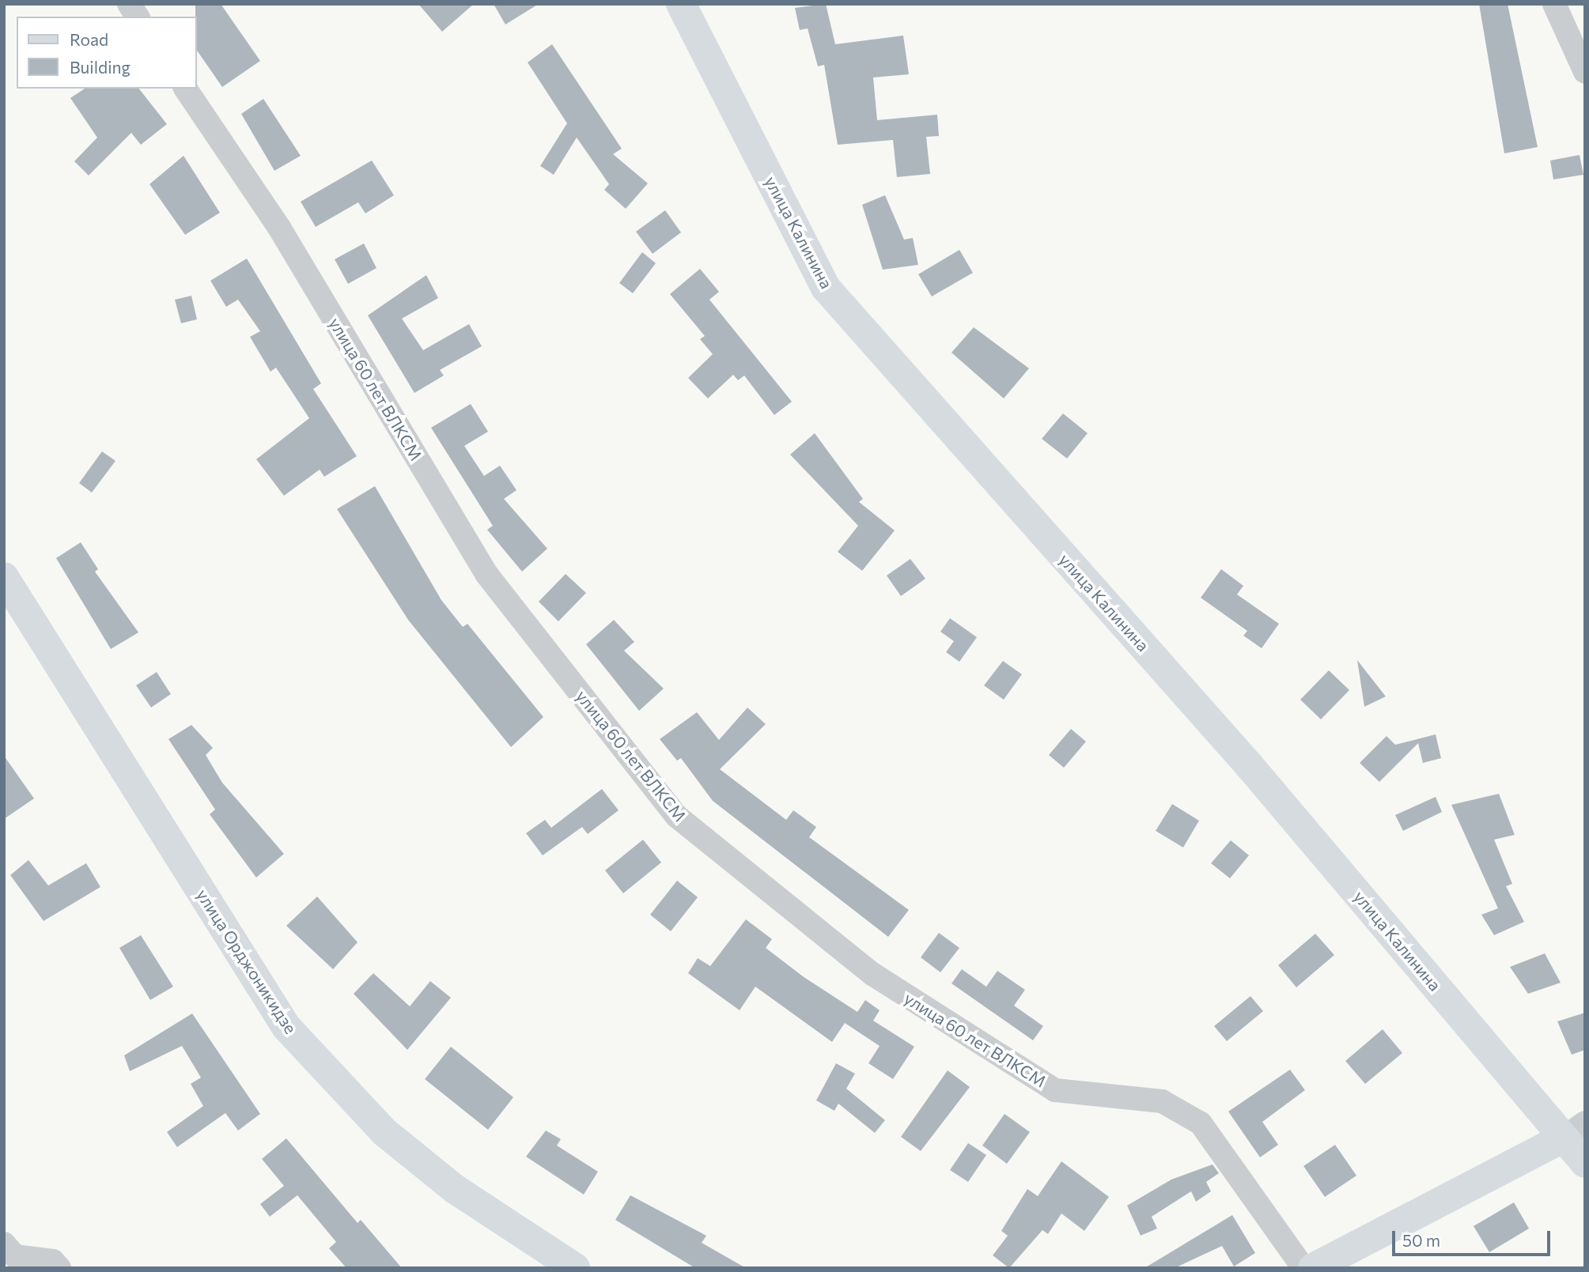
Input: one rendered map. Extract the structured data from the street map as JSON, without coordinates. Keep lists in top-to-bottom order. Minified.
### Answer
{"streets":{"street":["улица Калинина","улица 60 лет ВЛКСМ","улица Орджоникидзе"]},"legend":["Road","Building"],"scale_bar":"50 m"}
